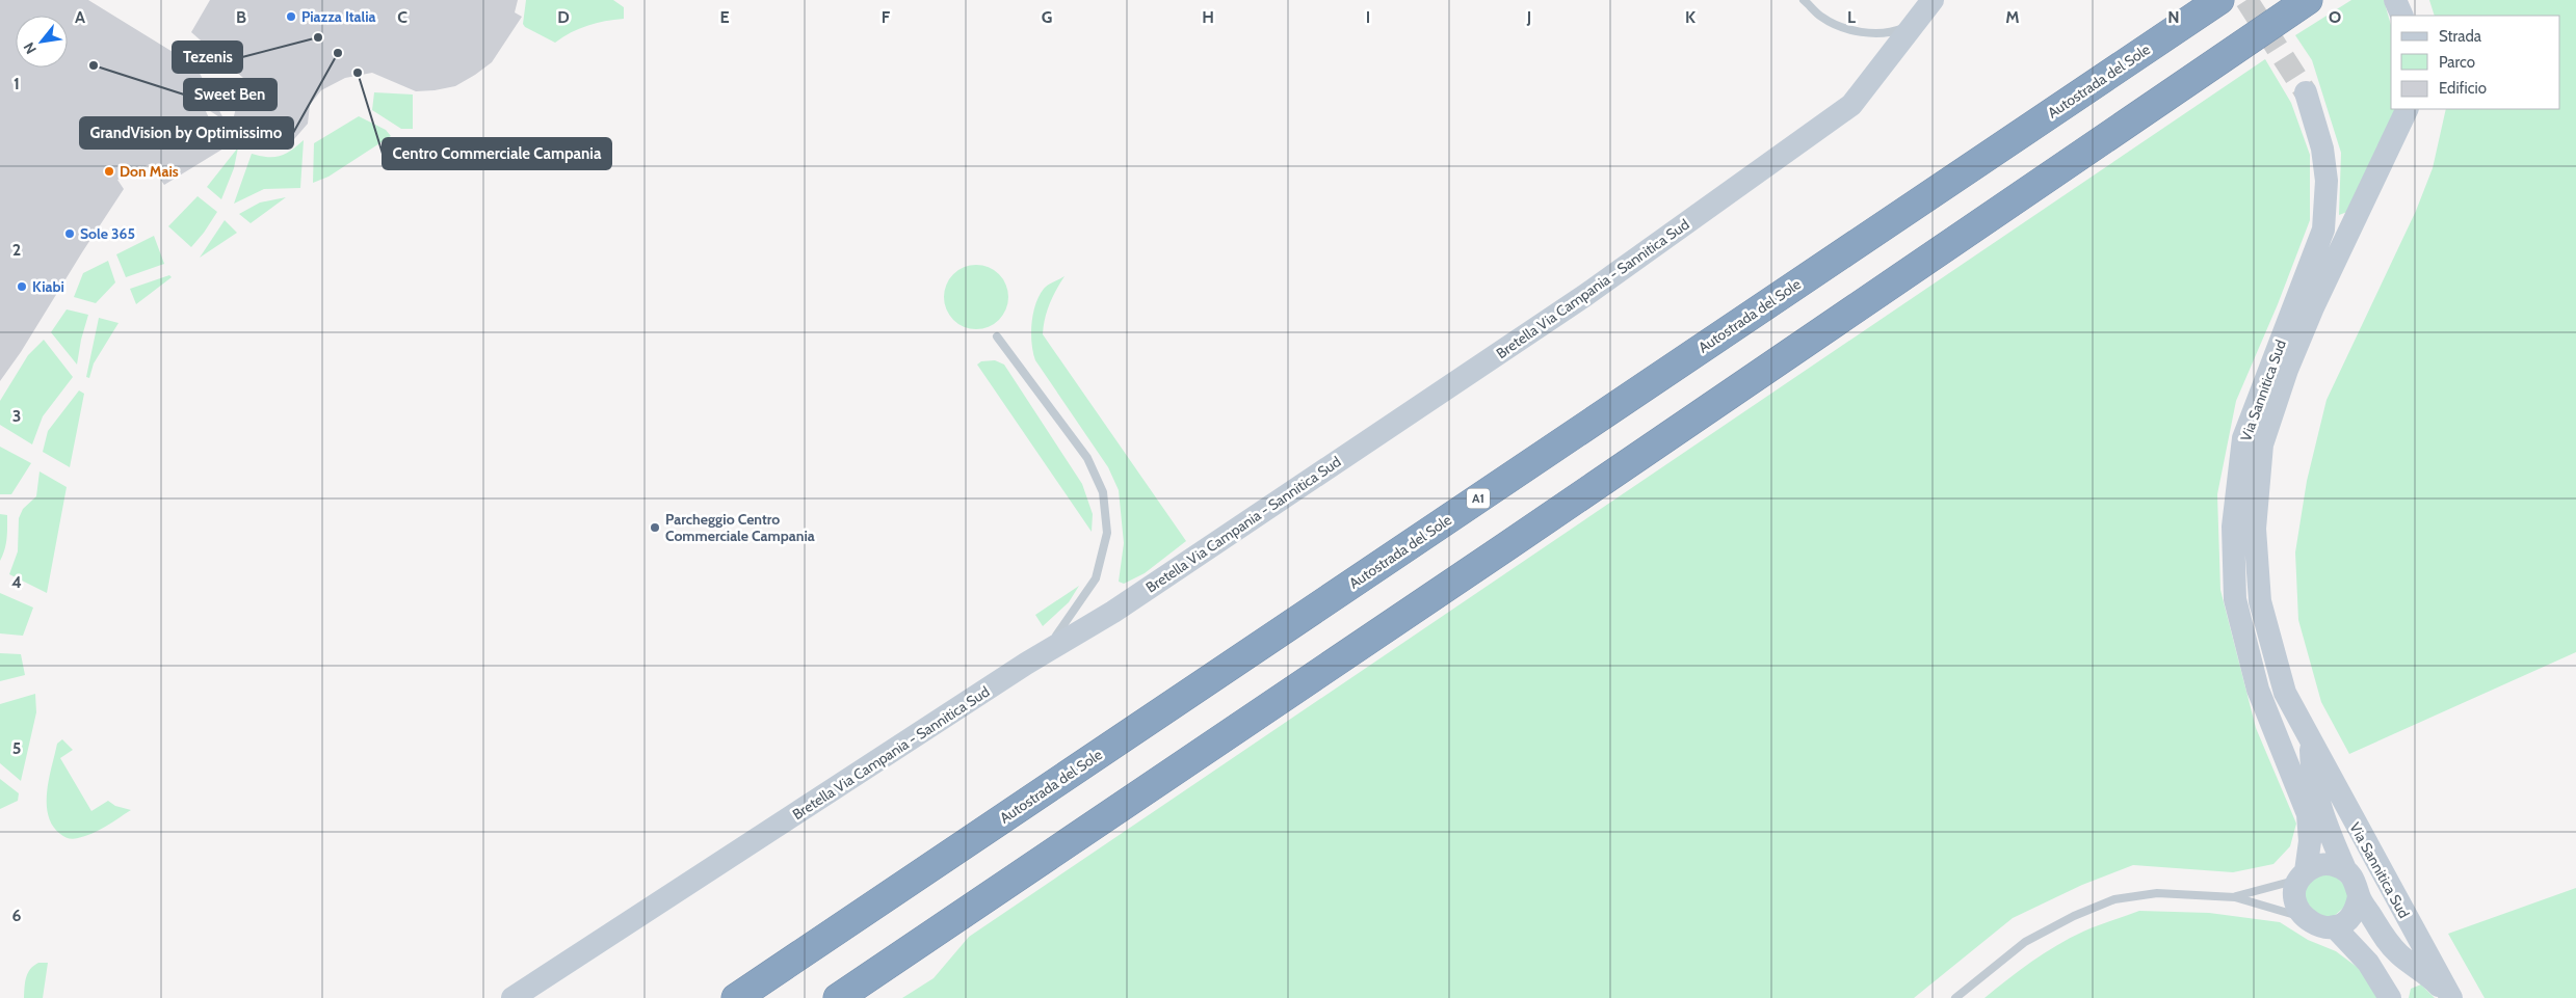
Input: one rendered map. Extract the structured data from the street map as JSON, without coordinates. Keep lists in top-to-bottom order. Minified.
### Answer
{"streets":{"highway":["Autostrada del Sole","A1"],"street":["Bretella Via Campania - Sannitica Sud","Via Sannitica Sud"]},"places":["Piazza Italia","Tezenis","GrandVision by Optimissimo","Sweet Ben","Centro Commerciale Campania","Don Mais","Sole 365","Kiabi","Parcheggio Centro Commerciale Campania"],"legend":["Strada","Parco","Edificio"],"north":"bottom left","grid":{"columns":["A","B","C","D","E","F","G","H","I","J","K","L","M","N","O"],"rows":["1","2","3","4","5","6"]}}
